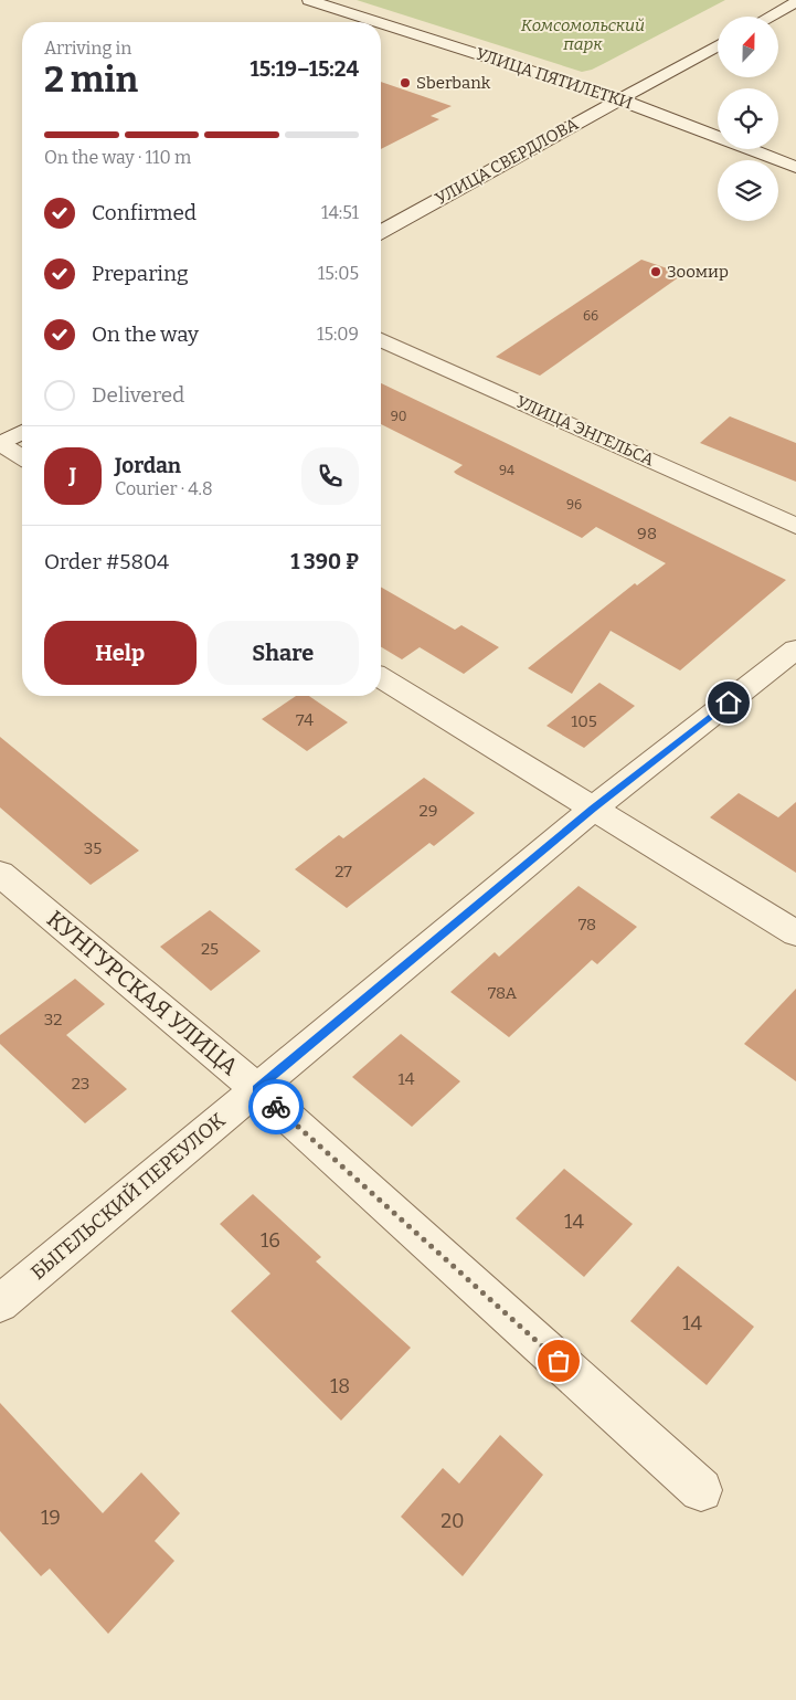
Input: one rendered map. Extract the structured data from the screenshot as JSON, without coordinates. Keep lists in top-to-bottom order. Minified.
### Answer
{"streets":{"street":["УЛИЦА ПЯТИЛЕТКИ","УЛИЦА СВЕРДЛОВА","УЛИЦА ЭНГЕЛЬСА","КУНГУРСКАЯ УЛИЦА","БЫГЕЛЬСКИЙ ПЕРЕУЛОК"]},"crossings":[["УЛИЦА ПЯТИЛЕТКИ","УЛИЦА СВЕРДЛОВА"],["КУНГУРСКАЯ УЛИЦА","БЫГЕЛЬСКИЙ ПЕРЕУЛОК"]],"parks":["Комсомольский парк"],"places":["Sberbank","Зоомир"],"house_numbers":["66","90","94","96","98","74","105","29","35","27","78","25","78А","32","14","23","14","16","14","18","19","20"],"north":"top","page":{"heading":["2 min","Arriving in","15:19–15:24"],"panel":["Jordan","Courier · 4.8","Order #5804","1 390 ₽"],"bar":"On the way · 110 m","list":[["Confirmed","14:51"],["Preparing","15:05"],["On the way","15:09"],"Delivered"],"round":"J","buttons":["Help","Share"]}}
